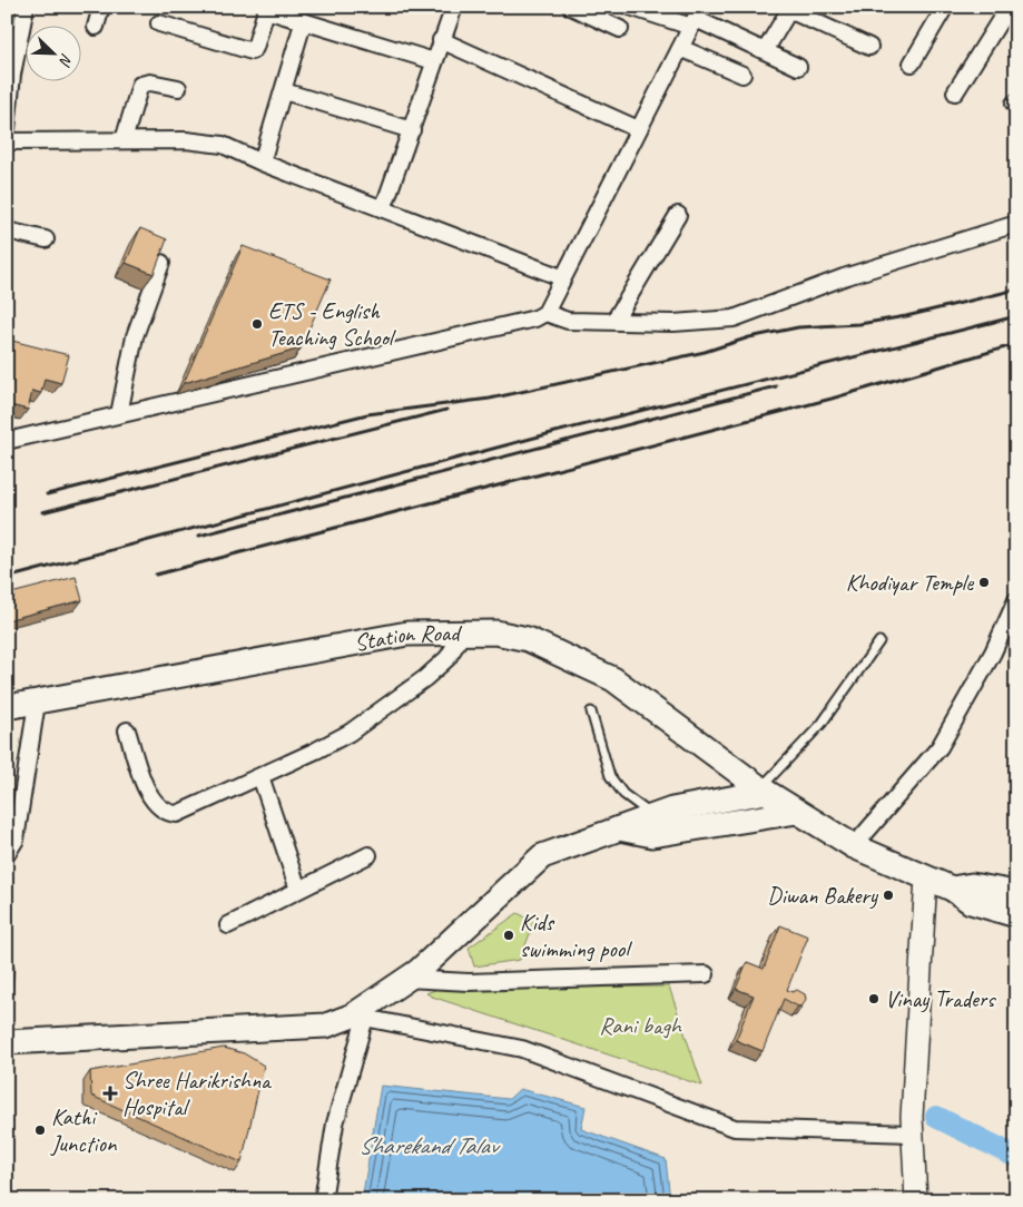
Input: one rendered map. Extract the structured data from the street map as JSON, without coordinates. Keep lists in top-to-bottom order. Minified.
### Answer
{"streets":{"main road":["Station Road"]},"water":["Sharekand Talav"],"parks":["Rani bagh"],"places":{"other":["ETS - English Teaching School","Khodiyar Temple","Diwan Bakery","Kids swimming pool","Vinay Traders","Kathi Junction"],"health":["Shree Harikrishna Hospital"]},"north":"bottom right"}
